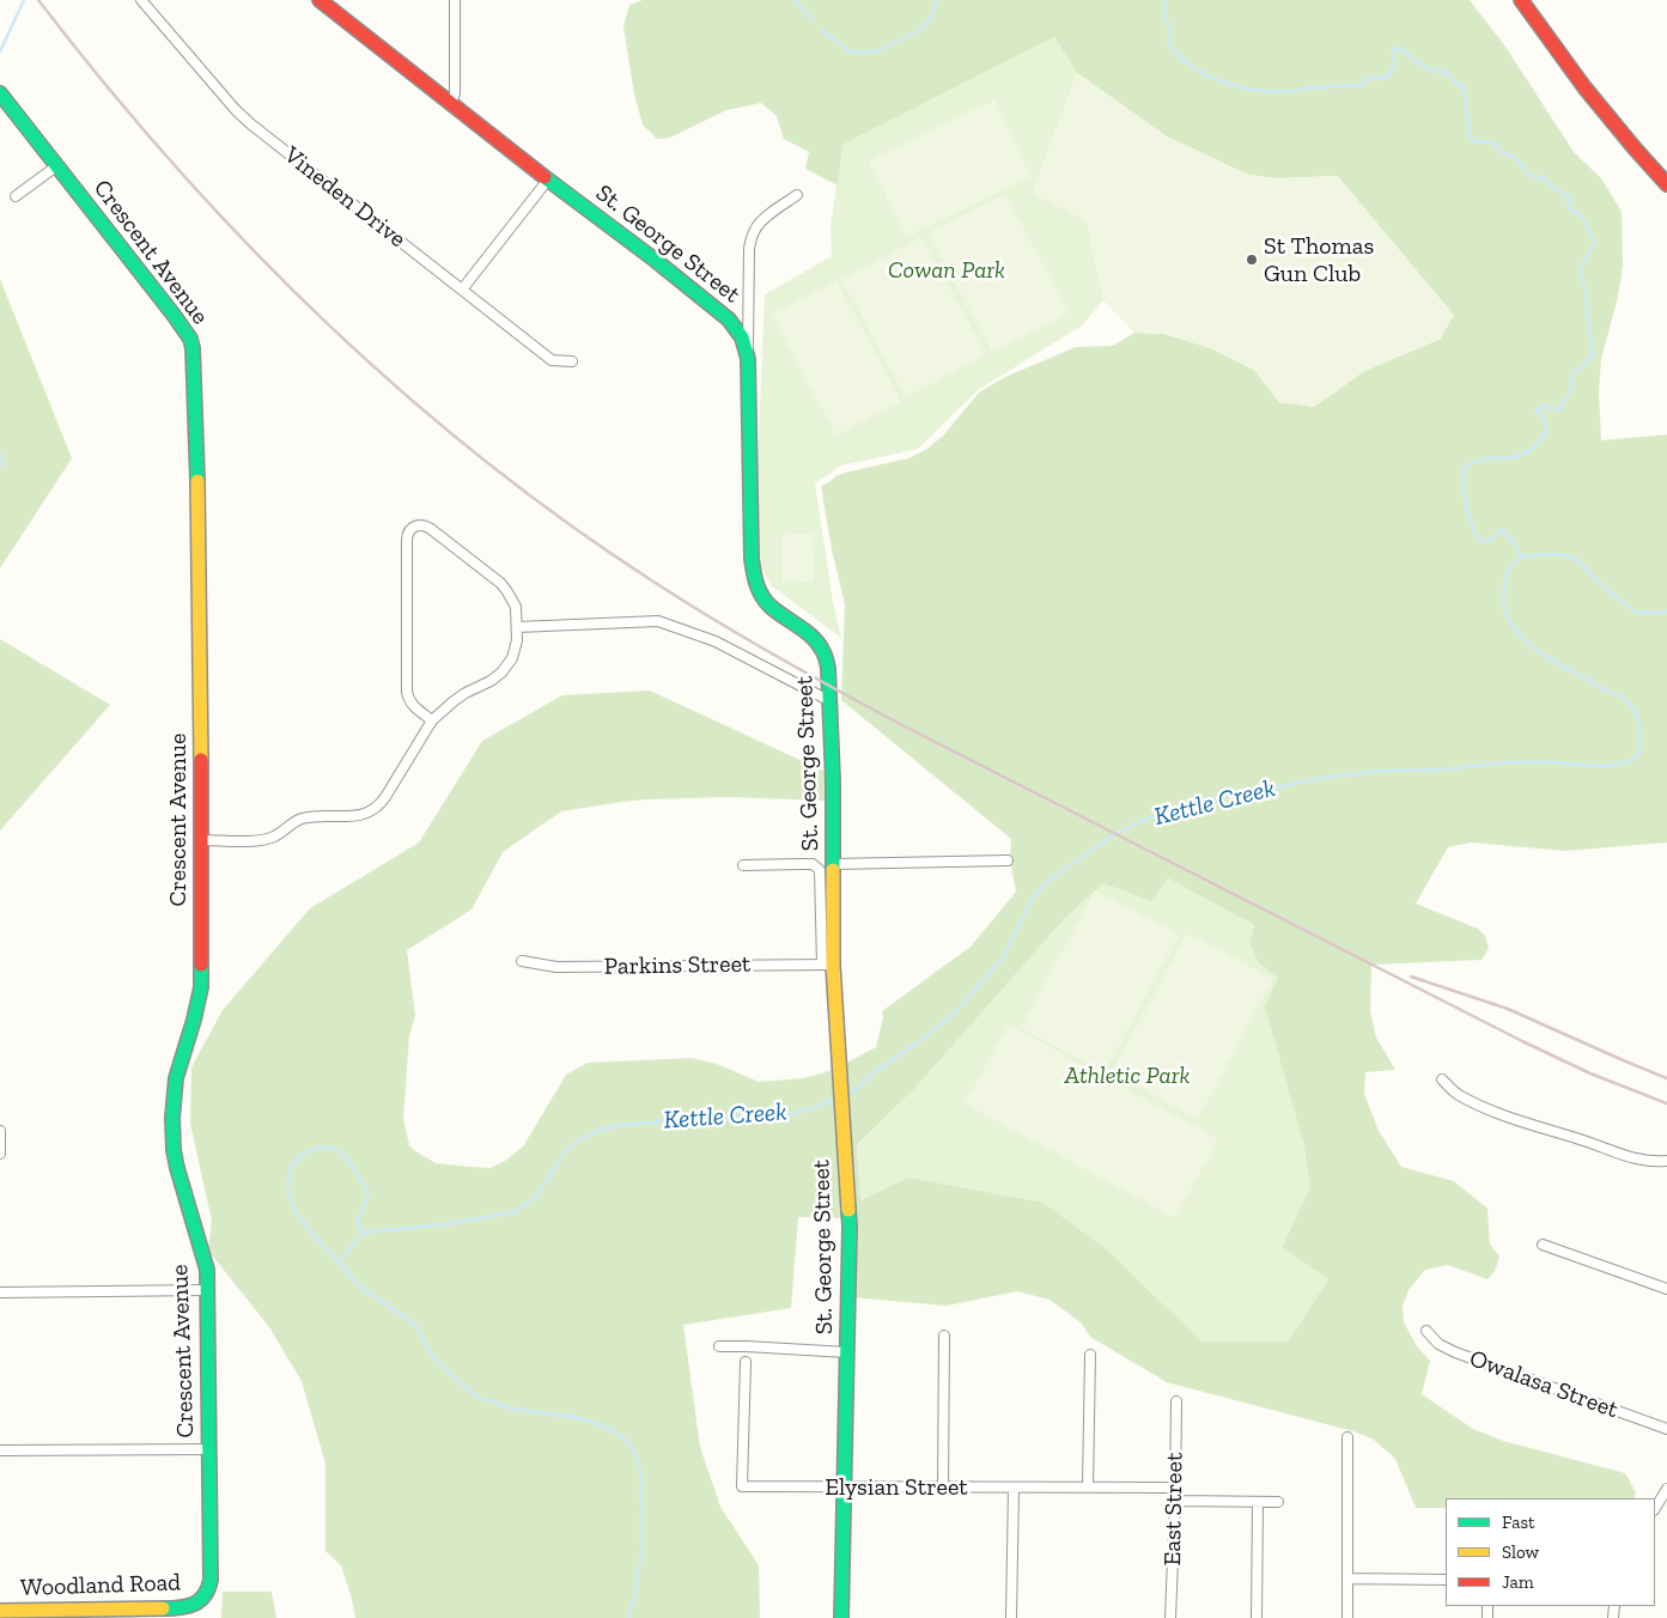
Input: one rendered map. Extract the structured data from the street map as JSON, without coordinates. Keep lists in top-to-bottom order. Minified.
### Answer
{"streets":{"main road":["St. George Street","Crescent Avenue","Woodland Road"],"street":["Vineden Drive","Parkins Street","Owalasa Street","Elysian Street","East Street"]},"crossings":[["St. George Street","Parkins Street"],["St. George Street","Elysian Street"],["Crescent Avenue","Woodland Road"],["Elysian Street","East Street"]],"water":["Kettle Creek"],"parks":["Cowan Park","Athletic Park"],"places":["St Thomas Gun Club"],"legend":["Fast","Slow","Jam"]}
